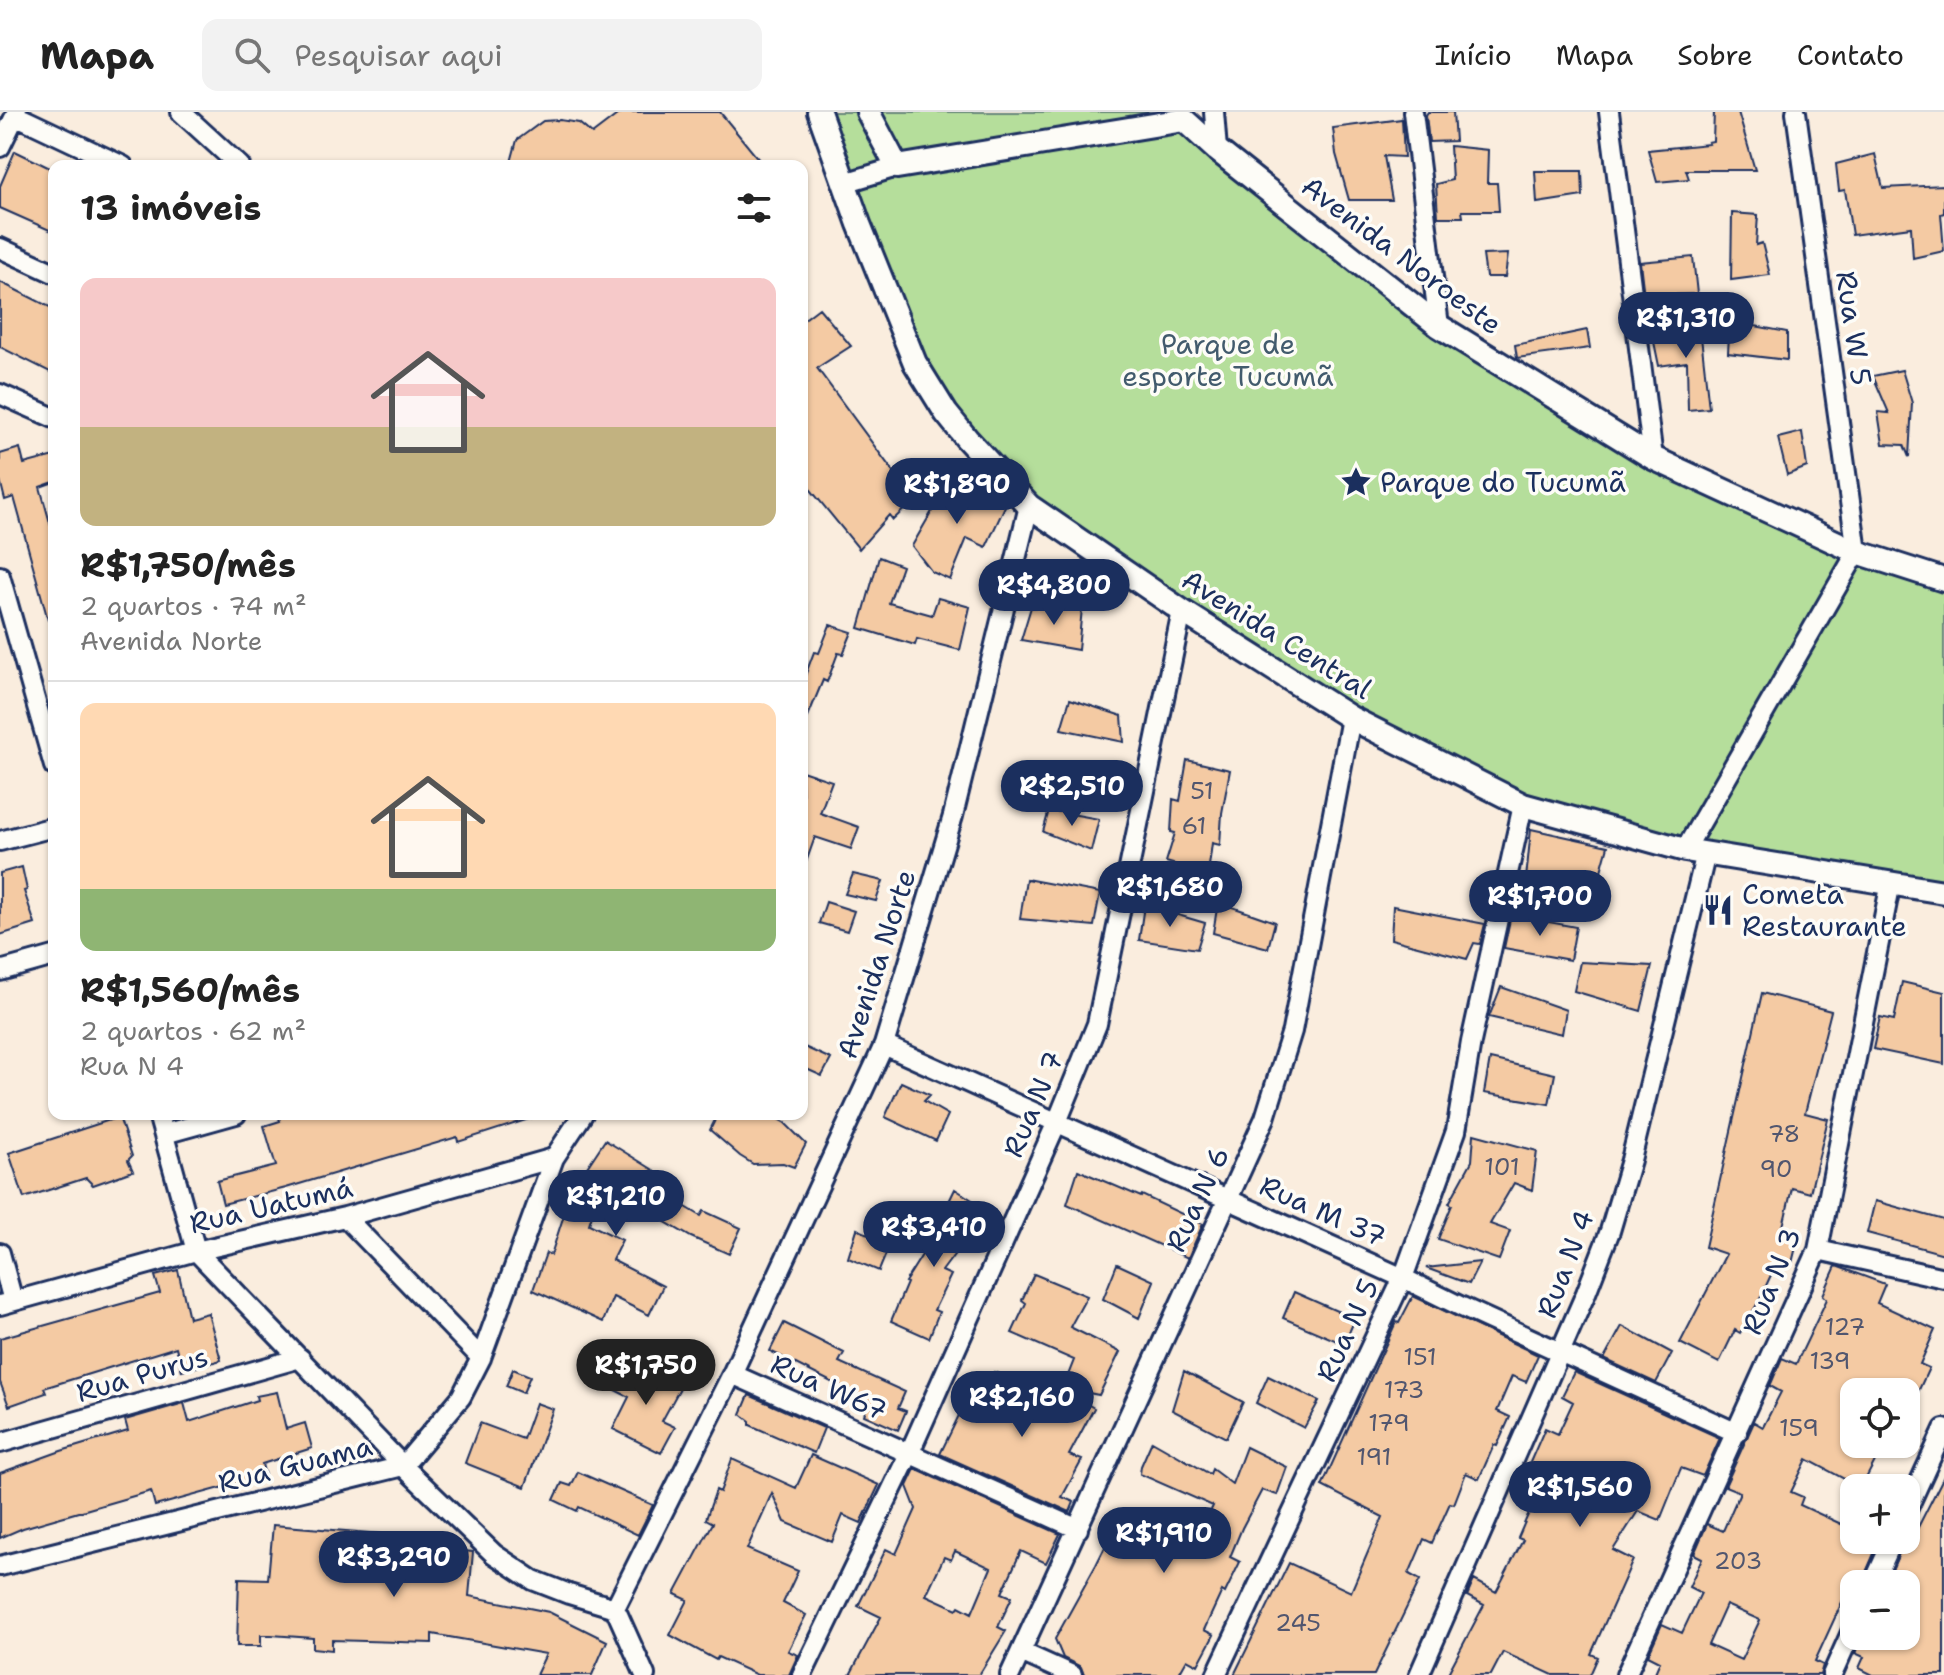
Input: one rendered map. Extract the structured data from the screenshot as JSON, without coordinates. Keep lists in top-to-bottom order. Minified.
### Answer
{"streets":{"street":["Avenida Noroeste","Rua W 5","Avenida Central","Avenida Norte","Rua N 7","Rua N 6","Rua Uatumá","Rua M 37","Rua N 4","Rua N 3","Rua N 5","Rua Purus","Rua W67","Rua Guama"]},"crossings":[["Avenida Noroeste","Rua W 5"],["Avenida Noroeste","Rua N 4"],["Rua W 5","Rua N 4"],["Avenida Central","Avenida Norte"],["Avenida Central","Rua N 7"],["Avenida Central","Rua N 6"],["Avenida Central","Rua N 4"],["Avenida Central","Rua N 3"],["Avenida Central","Rua N 5"],["Avenida Norte","Rua M 37"],["Avenida Norte","Rua W67"],["Rua N 7","Rua M 37"],["Rua N 7","Rua W67"],["Rua N 6","Rua M 37"],["Rua N 6","Rua W67"],["Rua Uatumá","Rua Guama"],["Rua M 37","Rua N 4"],["Rua M 37","Rua N 3"],["Rua M 37","Rua N 5"]],"parks":["Parque de esporte Tucumã"],"places":{"place":["Parque do Tucumã"],"restaurant":["Cometa Restaurante"]},"house_numbers":["51","61","78","101","90","127","151","139","173","179","159","191","203","245"],"page":{"header":"Mapa","search":"Pesquisar aqui","nav":["Início","Mapa","Sobre","Contato"],"heading":"13 imóveis","list":[{"name":"R$1,750/mês","note":"2 quartos · 74 m² · Avenida Norte"},{"name":"R$1,560/mês","note":"2 quartos · 62 m² · Rua N 4"}],"price":["R$1,310","R$1,890","R$4,800","R$2,510","R$1,680","R$1,700","R$1,210","R$3,410","R$1,750","R$2,160","R$1,560","R$1,910","R$3,290"],"map_buttons":["+","−"]}}
